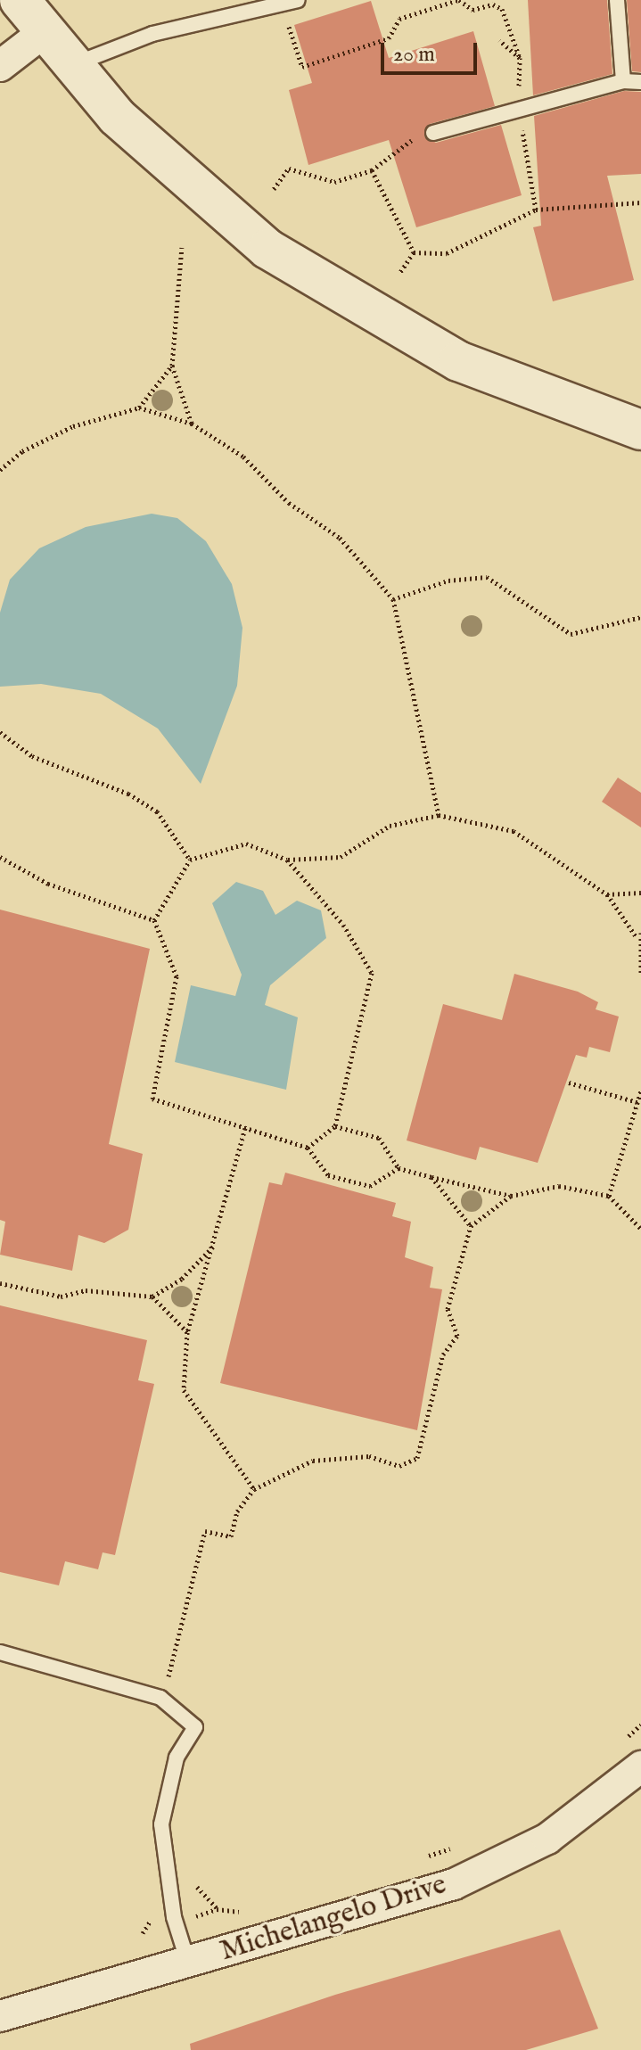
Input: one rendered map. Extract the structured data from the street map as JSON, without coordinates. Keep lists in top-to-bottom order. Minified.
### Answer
{"streets":{"street":["Michelangelo Drive"]},"scale_bar":"20 m"}
